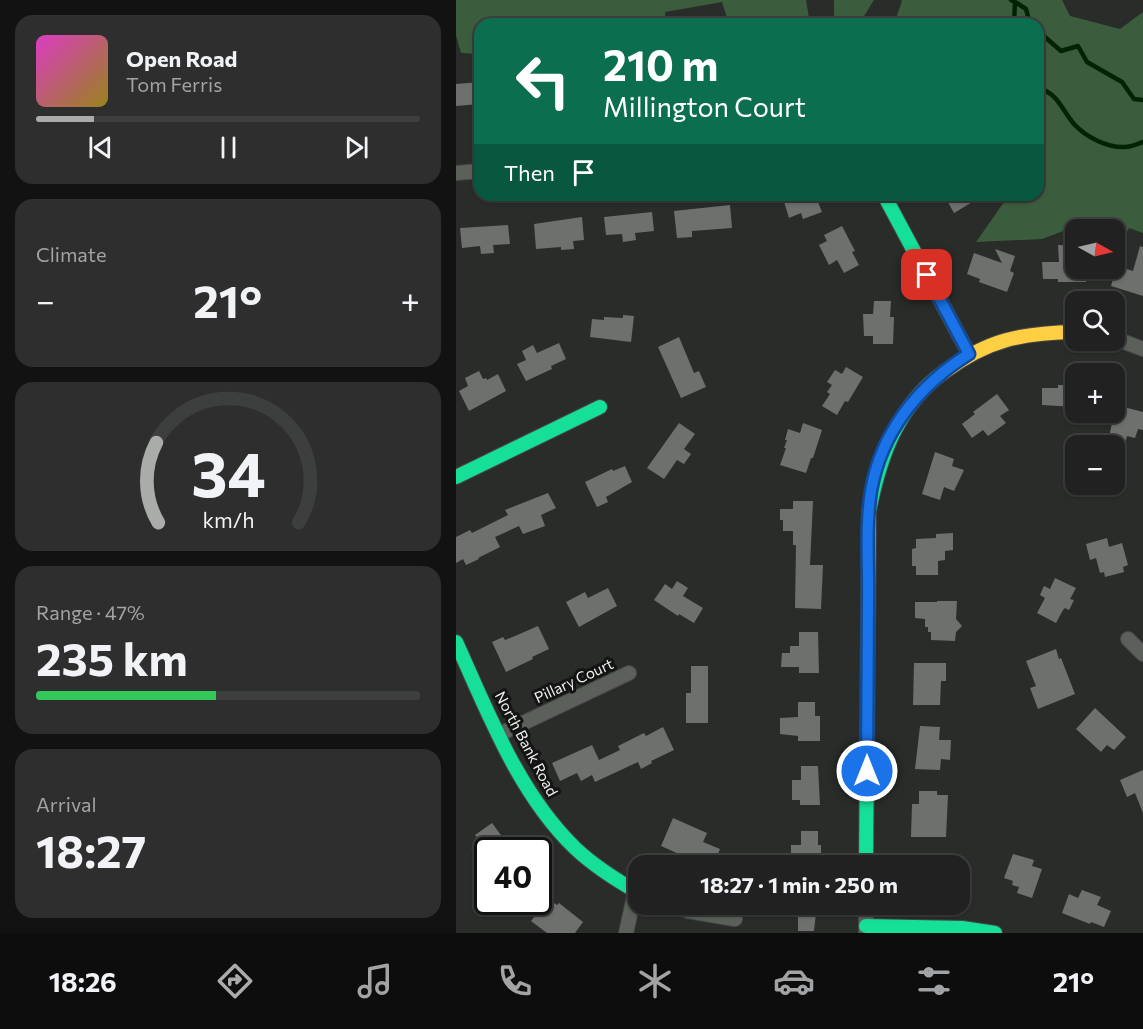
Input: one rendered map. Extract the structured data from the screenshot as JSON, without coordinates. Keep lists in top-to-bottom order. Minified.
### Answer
{"streets":{"street":["Pillary Court","North Bank Road"]},"crossings":[["Pillary Court","North Bank Road"]],"north":"right","page":{"turn":["210 m","Millington Court"],"song":["Open Road","Tom Ferris"],"then":"Then","tile":["Climate",["Range · 47%","235 km"],["Arrival","18:27"]],"map_buttons":["+","−"],"heat":["−","21°","+"],"limit":"40","trip":"18:27 · 1 min · 250 m","tabs":["18:26","21°"],"gauge":["34","km/h"]}}
